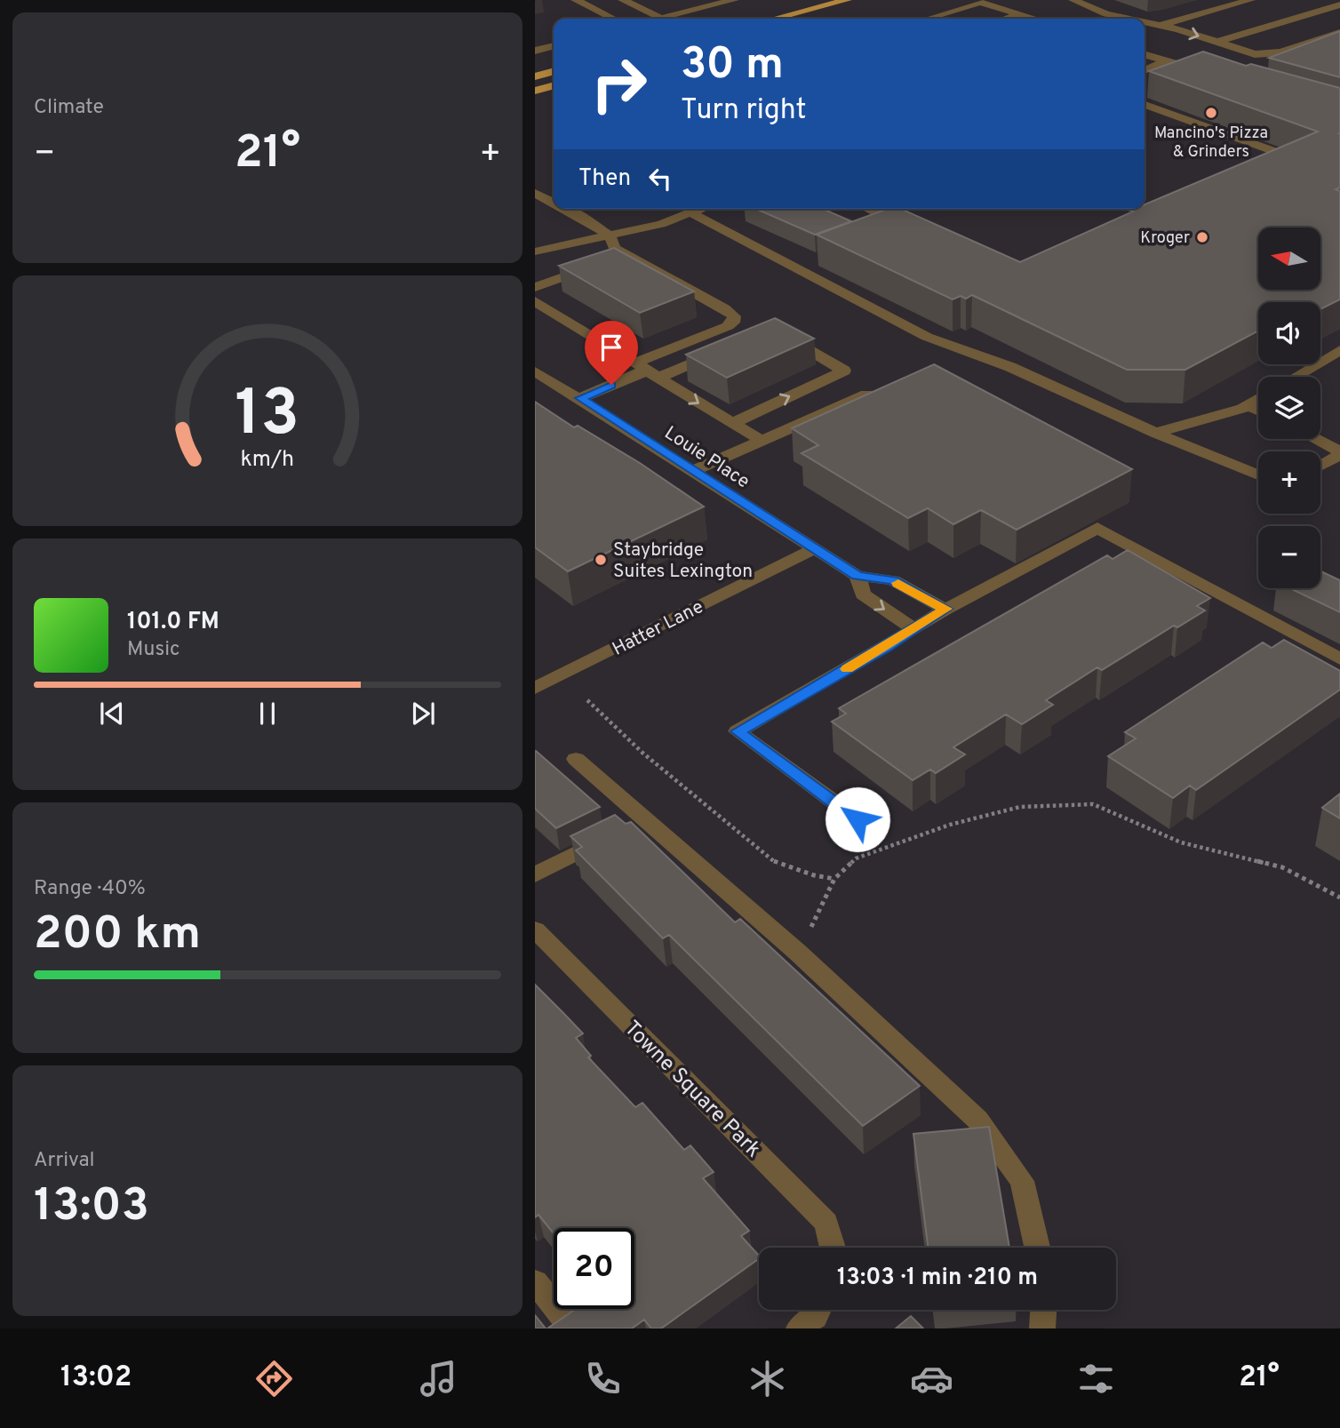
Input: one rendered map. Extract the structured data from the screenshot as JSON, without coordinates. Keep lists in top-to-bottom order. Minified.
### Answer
{"streets":{"street":["Louie Place","Hatter Lane","Towne Square Park"]},"crossings":[["Louie Place","Hatter Lane"]],"places":["Mancino's Pizza & Grinders","Kroger","Staybridge Suites Lexington"],"north":"left","page":{"tile":["Climate",["Range · 40%","200 km"],["Arrival","13:03"]],"turn":["30 m","Turn right"],"heat":["−","21°","+"],"then":"Then","map_buttons":["+","−"],"song":["101.0 FM","Music"],"limit":"20","trip":"13:03 · 1 min · 210 m","tabs":["13:02","21°"],"gauge":["13","km/h"]}}
